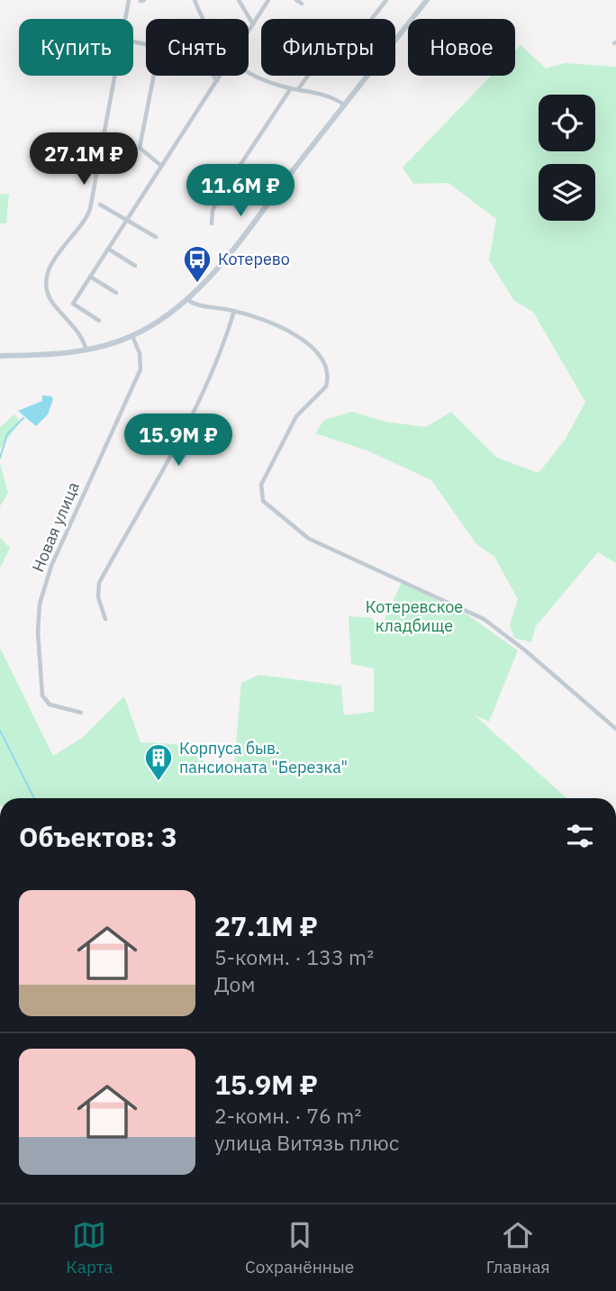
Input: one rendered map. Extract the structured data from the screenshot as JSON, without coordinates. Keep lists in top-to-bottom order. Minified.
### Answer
{"streets":{"street":["Новая улица"]},"parks":["Котеревское кладбище"],"places":{"bus stop":["Котерево"],"building":["Корпуса быв. пансионата \"Березка\""]},"page":{"chip":["Купить","Снять","Фильтры","Новое"],"price":["27.1M ₽","11.6M ₽","15.9M ₽"],"heading":"Объектов: 3","list":[{"name":"27.1M ₽","note":"5-комн. · 133 m² · Дом"},{"name":"15.9M ₽","note":"2-комн. · 76 m² · улица Витязь плюс"}],"tabs":["Карта","Сохранённые","Главная"]}}
